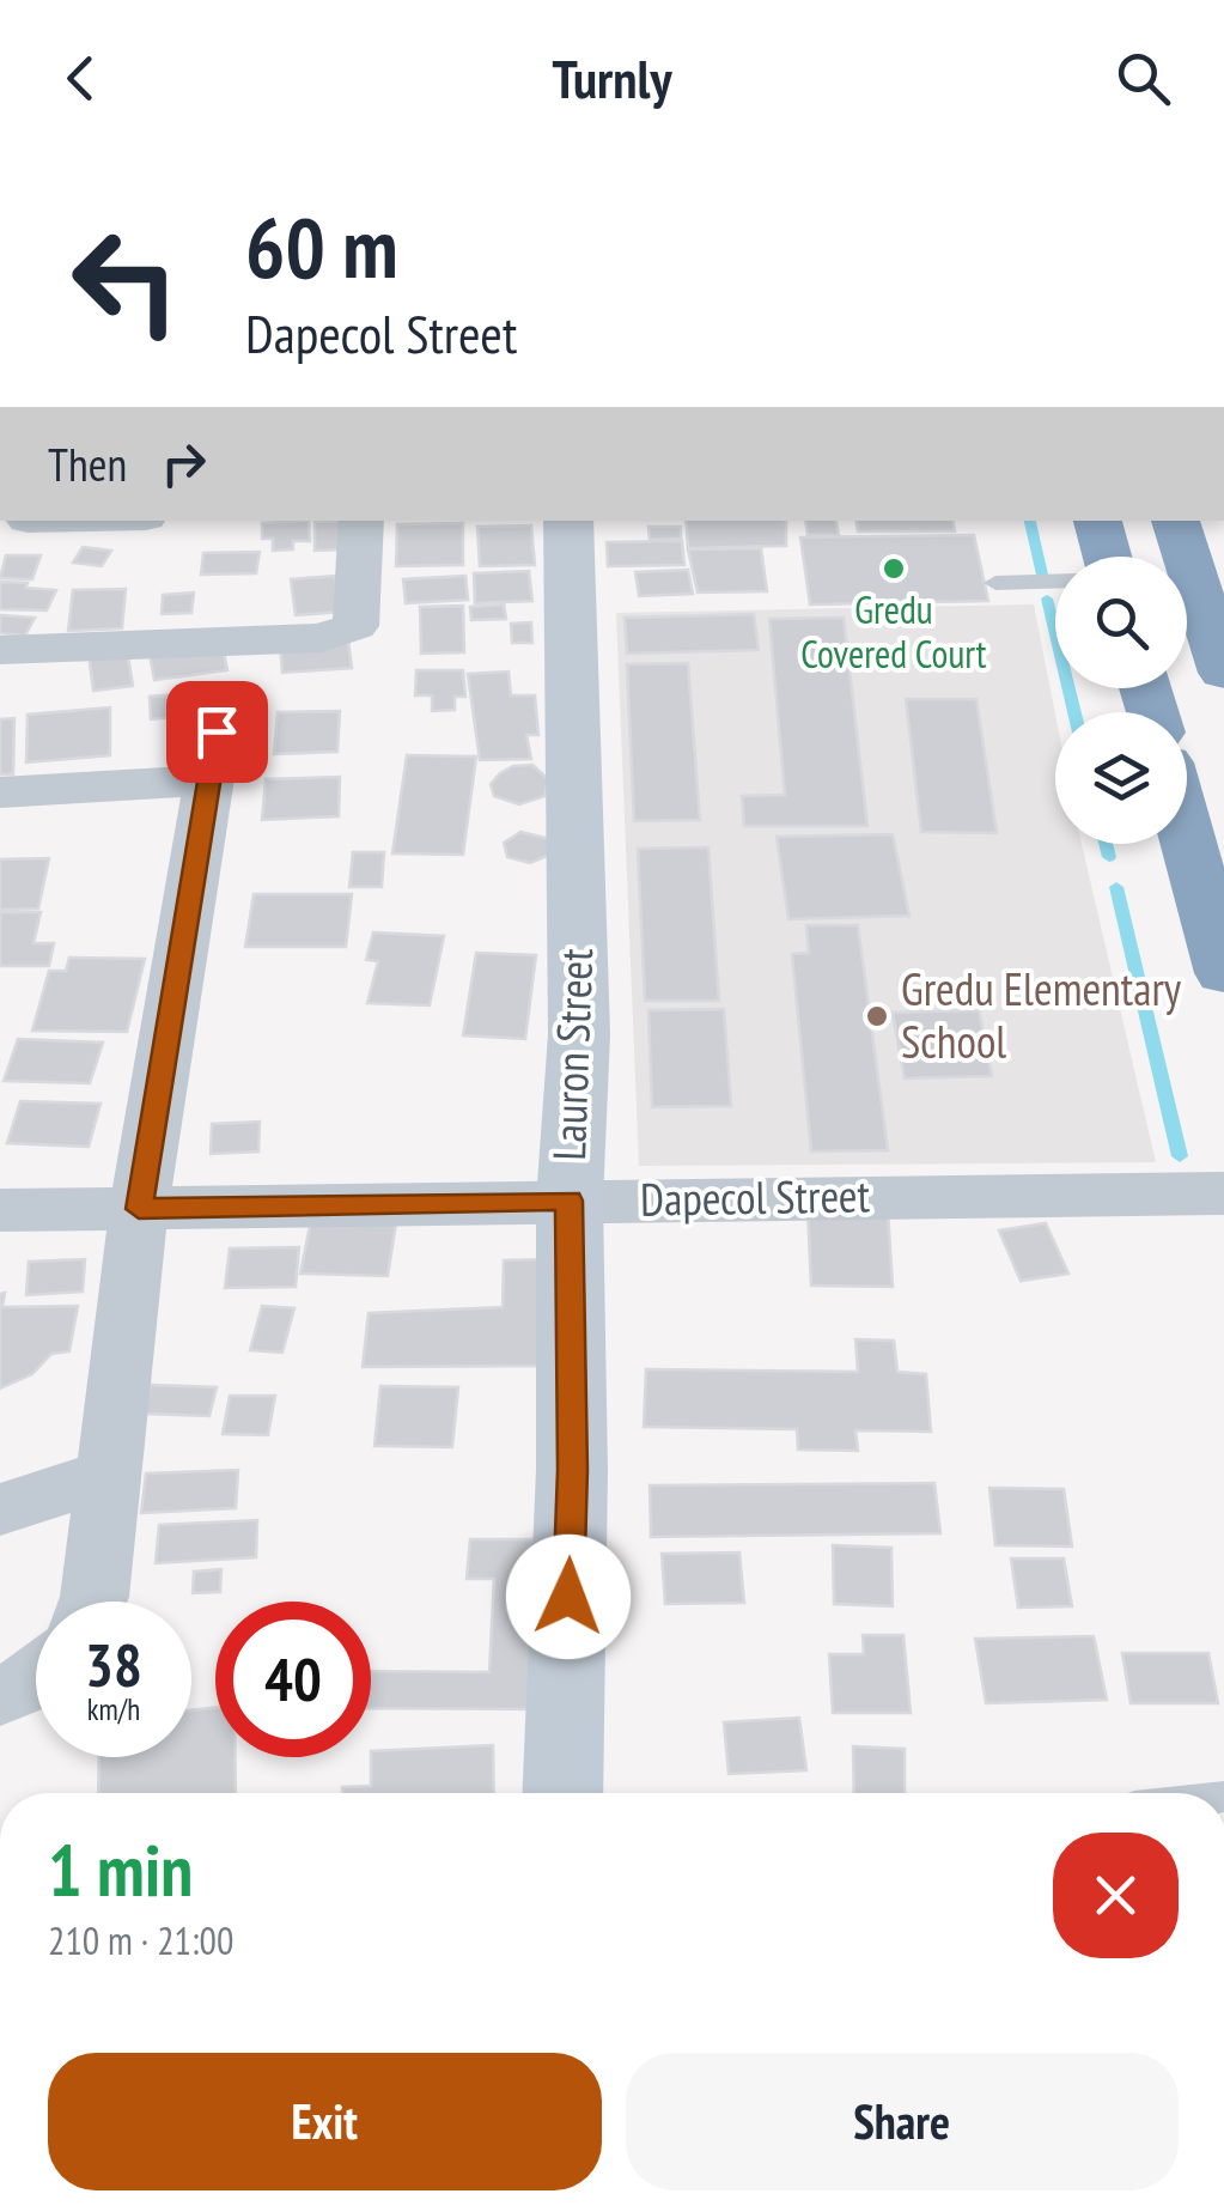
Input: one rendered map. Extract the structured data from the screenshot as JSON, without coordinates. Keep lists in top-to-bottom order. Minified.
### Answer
{"streets":{"street":["Lauron Street","Dapecol Street"]},"crossings":[["Lauron Street","Dapecol Street"]],"places":["Gredu Covered Court","Gredu Elementary School"],"page":{"header":"Turnly","turn":["60 m","Dapecol Street"],"then":"Then","speed":"38 km/h","limit":"40","heading":["1 min","210 m · 21:00"],"buttons":["Exit","Share"]}}
